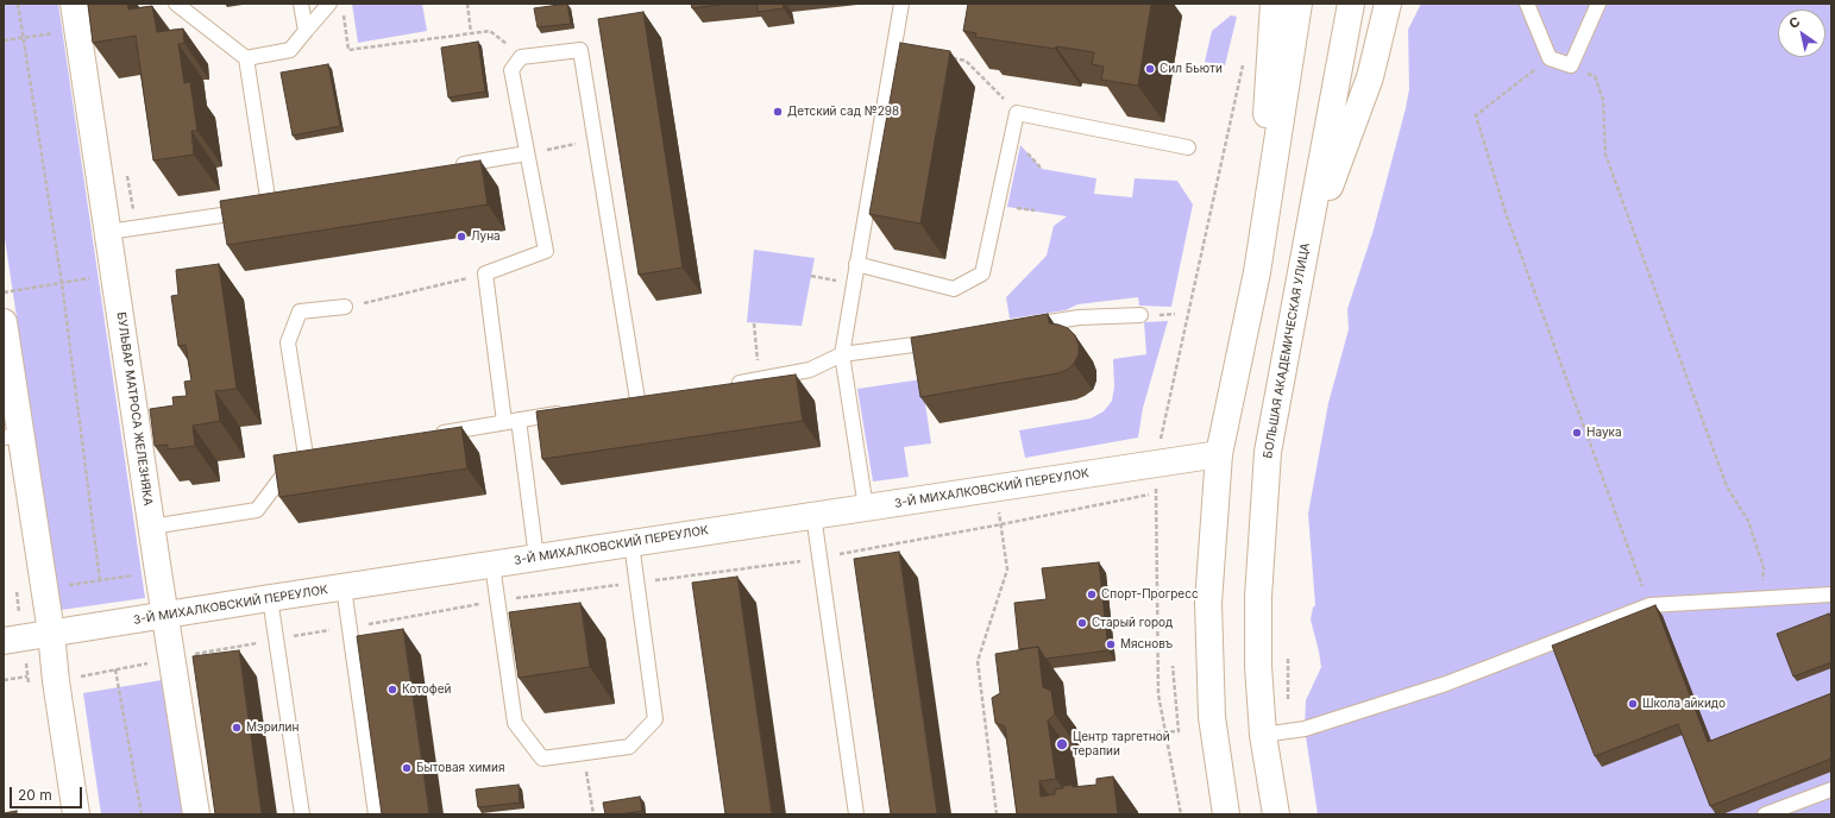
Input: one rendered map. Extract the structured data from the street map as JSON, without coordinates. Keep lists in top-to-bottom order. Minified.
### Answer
{"streets":{"street":["БОЛЬШАЯ АКАДЕМИЧЕСКАЯ УЛИЦА","БУЛЬВАР МАТРОСА ЖЕЛЕЗНЯКА","3-Й МИХАЛКОВСКИЙ ПЕРЕУЛОК"]},"crossings":[["БУЛЬВАР МАТРОСА ЖЕЛЕЗНЯКА","3-Й МИХАЛКОВСКИЙ ПЕРЕУЛОК"]],"places":["Сил Бьюти","Детский сад №298","Луна","Наука","Спорт-Прогресс","Старый город","Мясновъ","Котофей","Школа айкидо","Мэрилин","Центр таргетной терапии","Бытовая химия"],"scale_bar":"20 m","north":"top left"}
